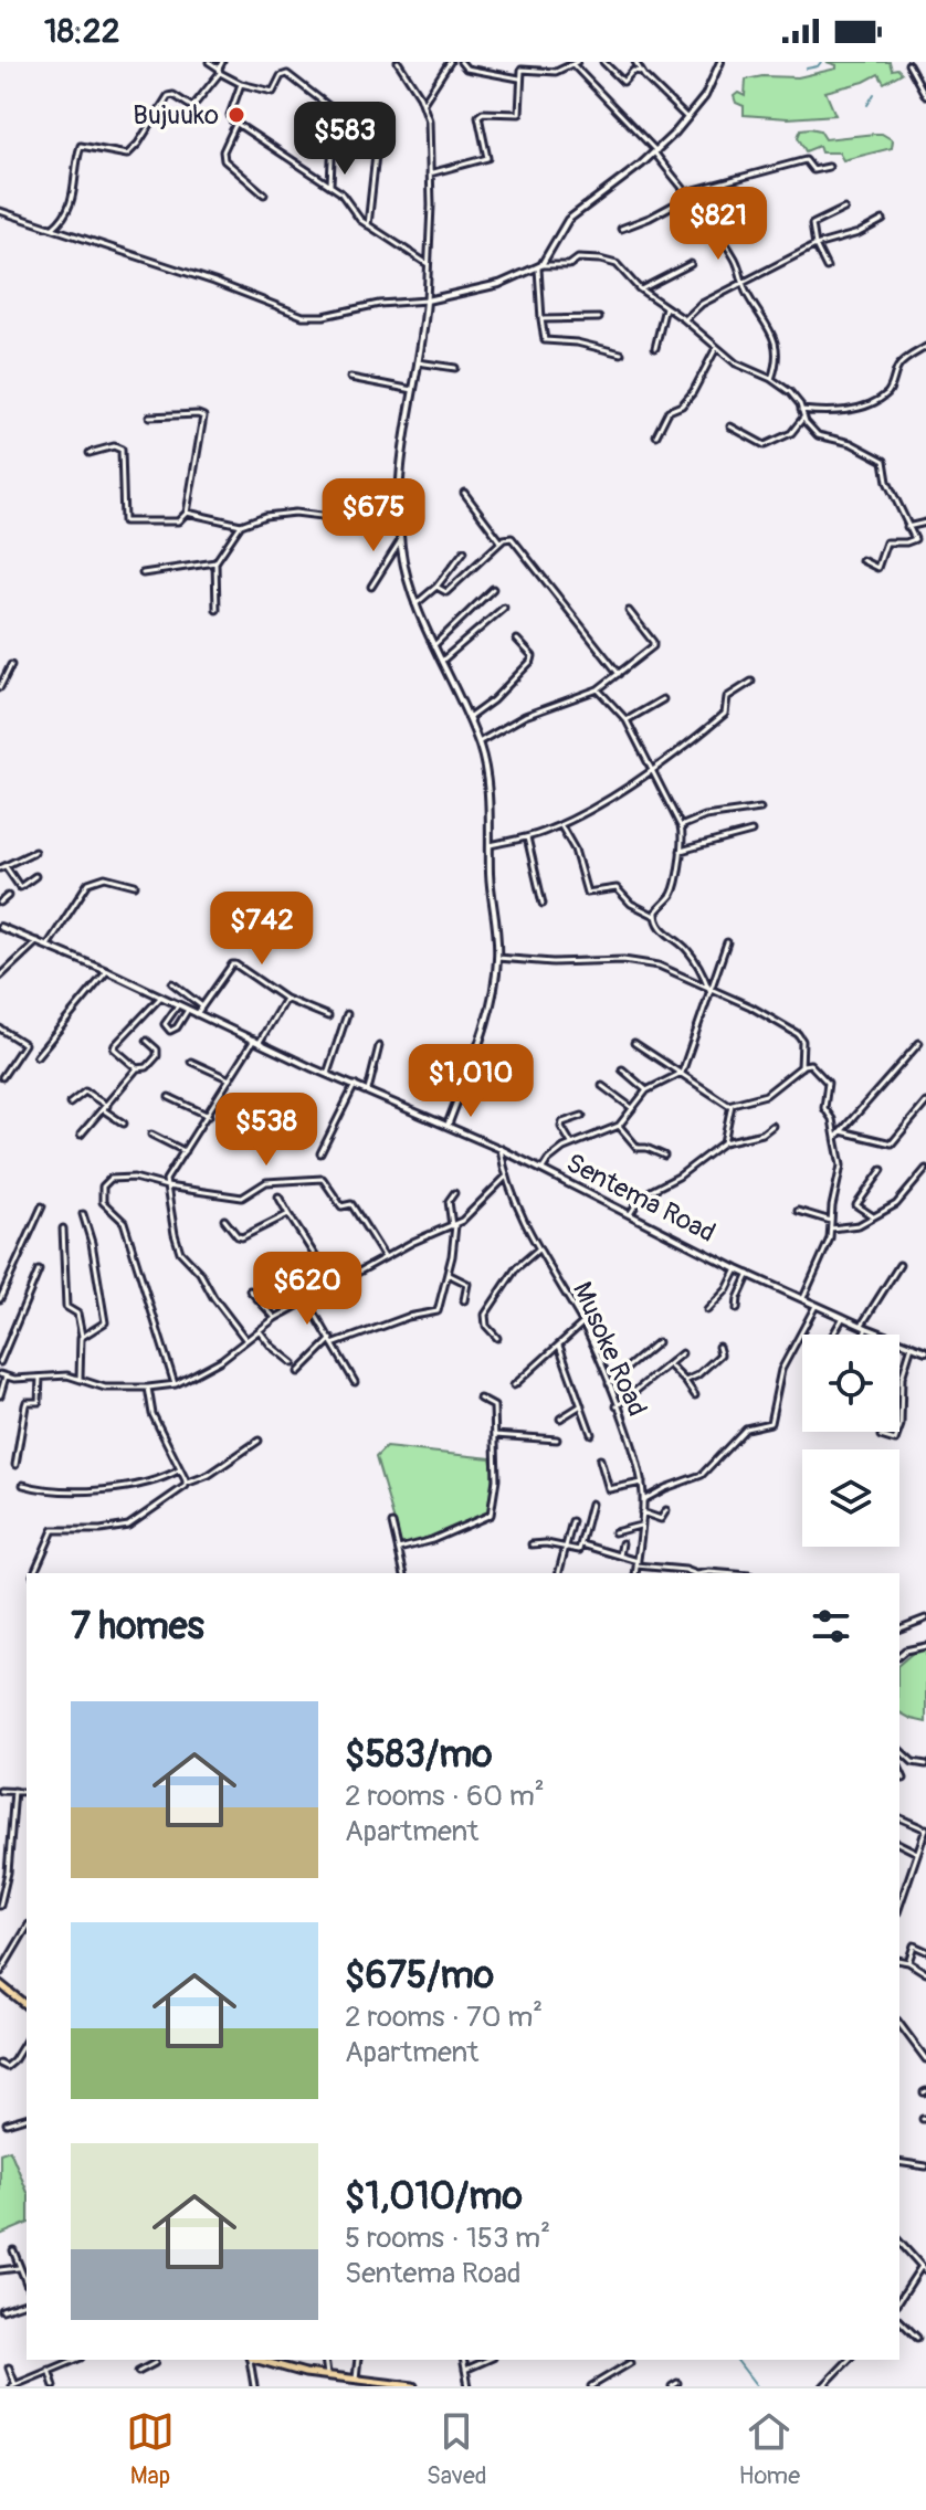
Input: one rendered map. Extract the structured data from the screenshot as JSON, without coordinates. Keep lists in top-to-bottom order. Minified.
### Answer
{"streets":{"street":["Sentema Road","Musoke Road"]},"crossings":[["Sentema Road","Musoke Road"]],"places":["Bujuuko"],"page":{"status":"18:22","price":["$583","$821","$675","$742","$1,010","$538","$620"],"heading":"7 homes","list":[{"name":"$583/mo","note":"2 rooms · 60 m² · Apartment"},{"name":"$675/mo","note":"2 rooms · 70 m² · Apartment"},{"name":"$1,010/mo","note":"5 rooms · 153 m² · Sentema Road"}],"tabs":["Map","Saved","Home"]}}
